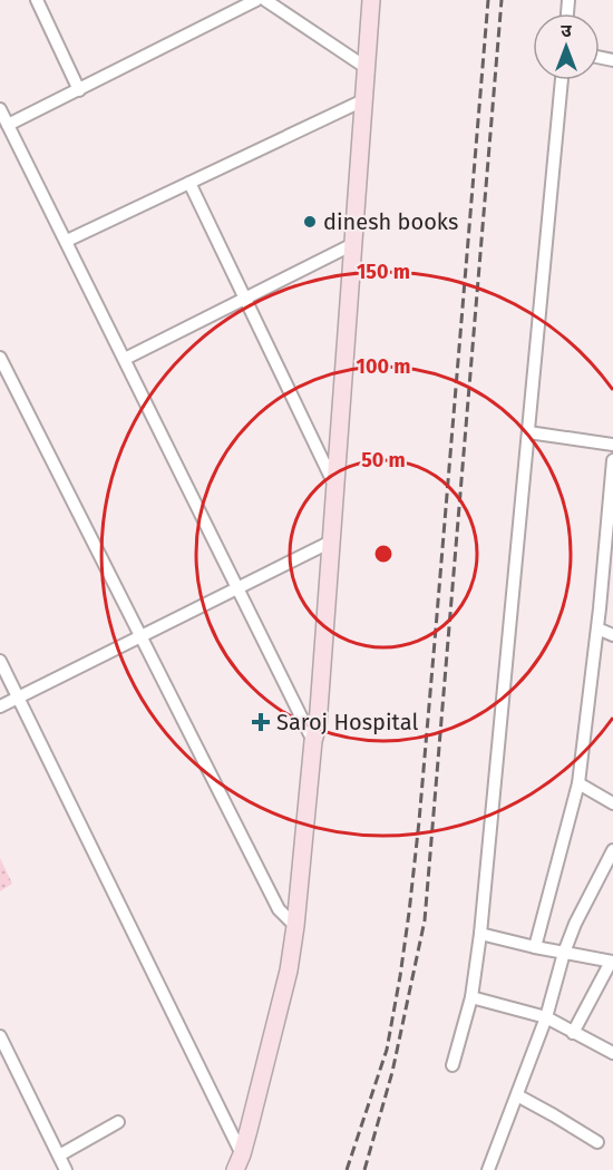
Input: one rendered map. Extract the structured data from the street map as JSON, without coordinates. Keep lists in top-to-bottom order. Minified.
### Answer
{"places":{"other":["dinesh books"],"health":["Saroj Hospital"]},"north":"top","rings":["150 m","100 m","50 m"]}
